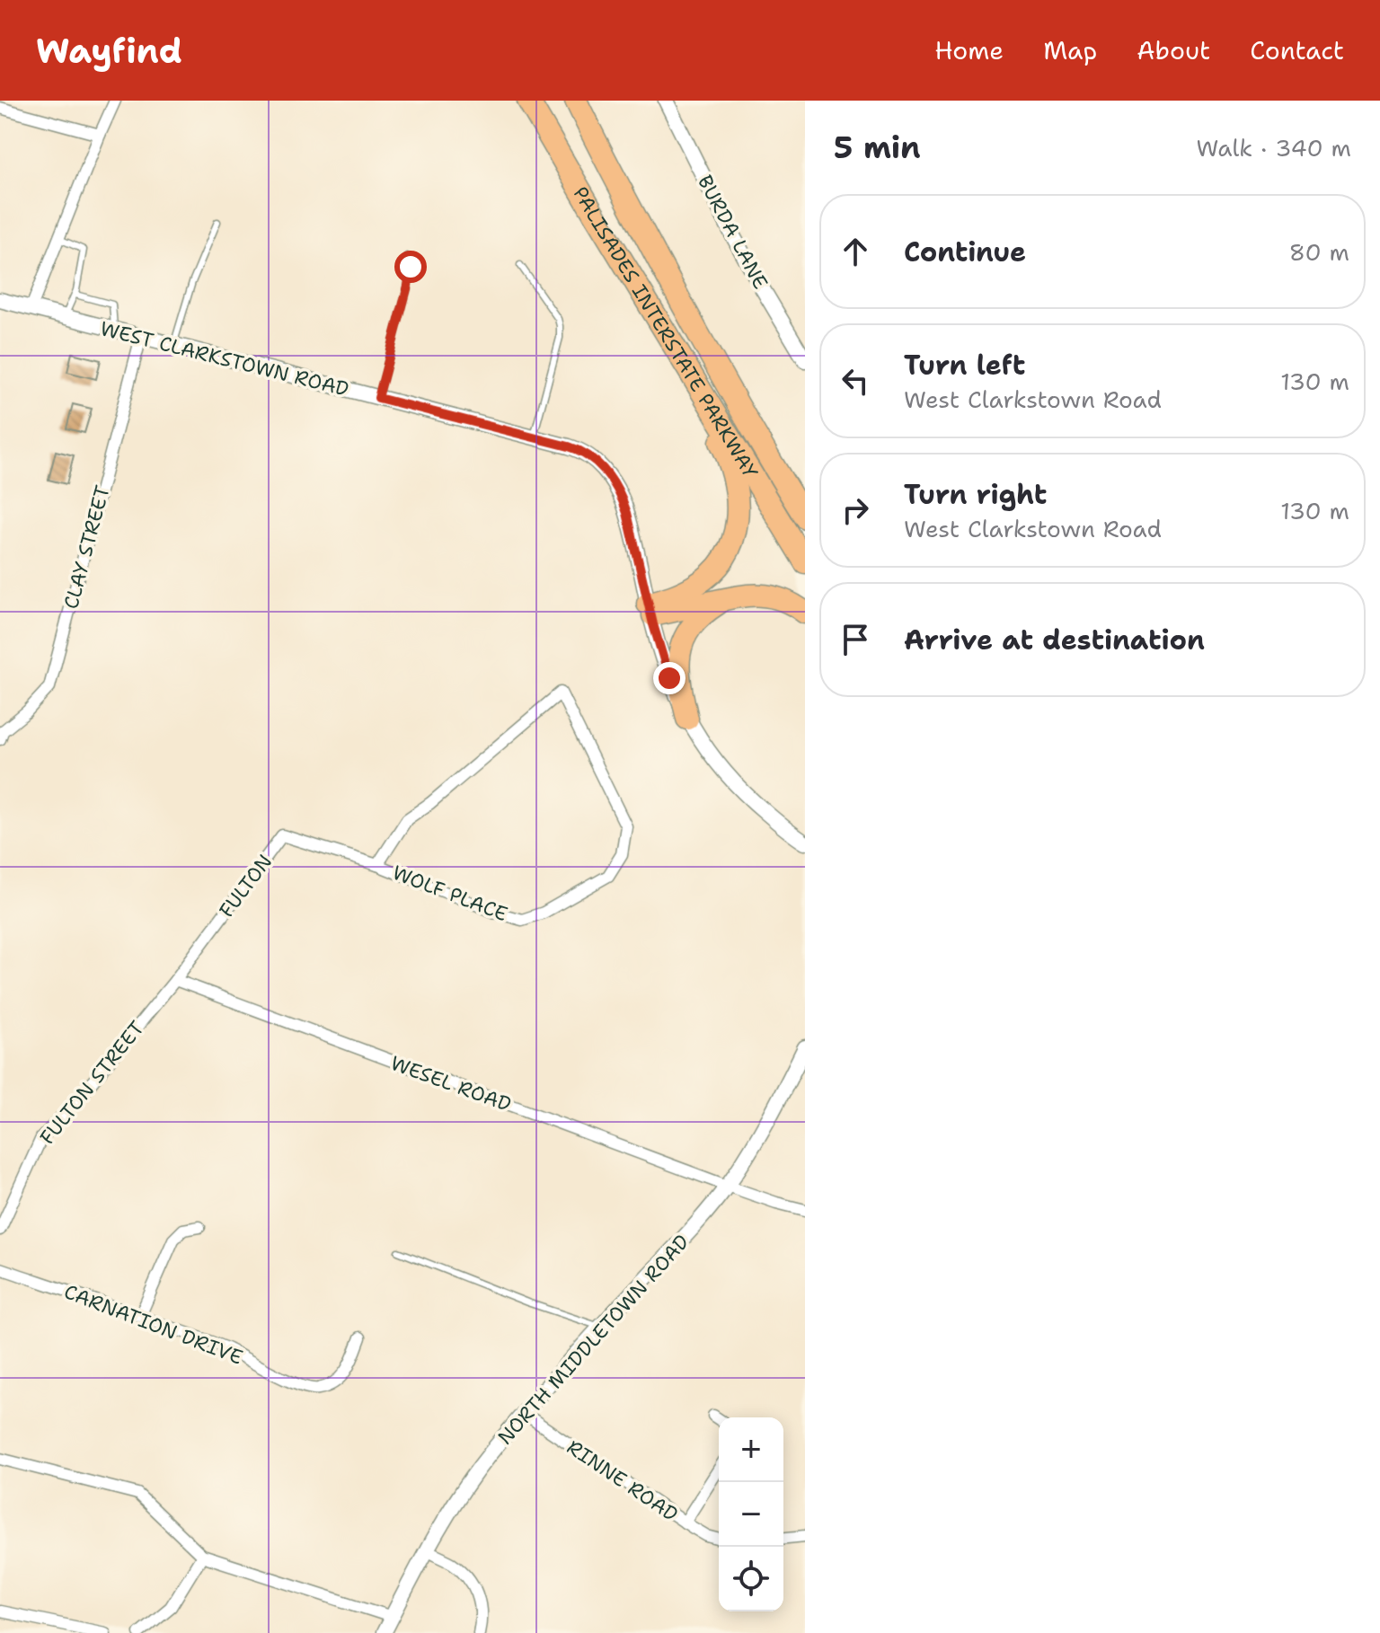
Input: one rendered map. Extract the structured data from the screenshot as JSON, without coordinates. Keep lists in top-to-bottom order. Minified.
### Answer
{"streets":{"highway":["PALISADES INTERSTATE PARKWAY"],"street":["BURDA LANE","WEST CLARKSTOWN ROAD","CLAY STREET","FULTON","WOLF PLACE","FULTON STREET","WESEL ROAD","CARNATION DRIVE","NORTH MIDDLETOWN ROAD","RINNE ROAD"]},"crossings":[["WEST CLARKSTOWN ROAD","CLAY STREET"],["FULTON","WOLF PLACE"],["FULTON","FULTON STREET"],["FULTON","WESEL ROAD"],["FULTON STREET","WESEL ROAD"],["WESEL ROAD","NORTH MIDDLETOWN ROAD"],["NORTH MIDDLETOWN ROAD","RINNE ROAD"]],"page":{"header":"Wayfind","nav":["Home","Map","About","Contact"],"heading":["5 min","Walk · 340 m"],"list":[["Continue","80 m"],["Turn left","West Clarkstown Road","130 m"],["Turn right","West Clarkstown Road","130 m"],"Arrive at destination"],"map_buttons":["+","−"]}}
